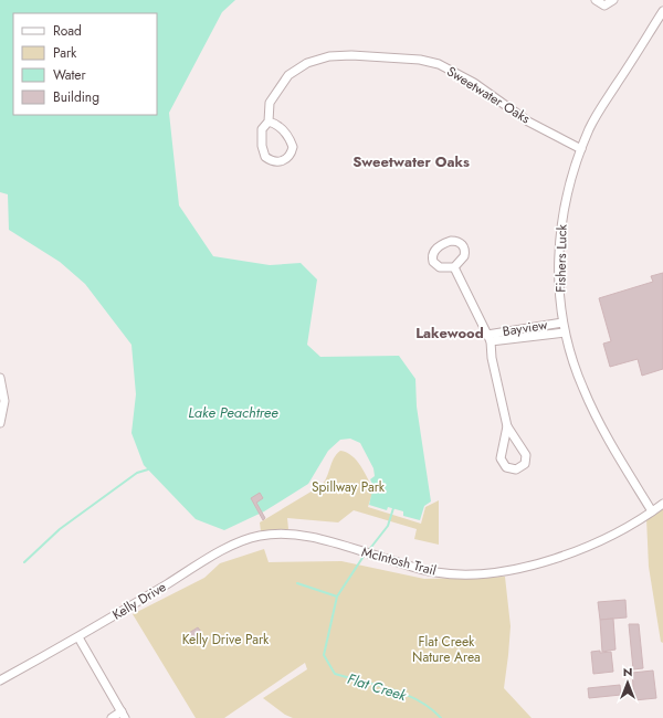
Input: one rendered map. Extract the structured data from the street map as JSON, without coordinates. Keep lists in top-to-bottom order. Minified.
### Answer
{"streets":{"street":["Sweetwater Oaks","Fishers Luck","Bayview","McIntosh Trail","Kelly Drive"]},"crossings":[["Sweetwater Oaks","Fishers Luck"],["Fishers Luck","Bayview"],["Fishers Luck","McIntosh Trail"],["McIntosh Trail","Kelly Drive"]],"districts":["Sweetwater Oaks","Lakewood"],"water":["Lake Peachtree","Flat Creek"],"parks":["Spillway Park","Kelly Drive Park","Flat Creek Nature Area"],"legend":["Road","Park","Water","Building"],"north":"top"}
